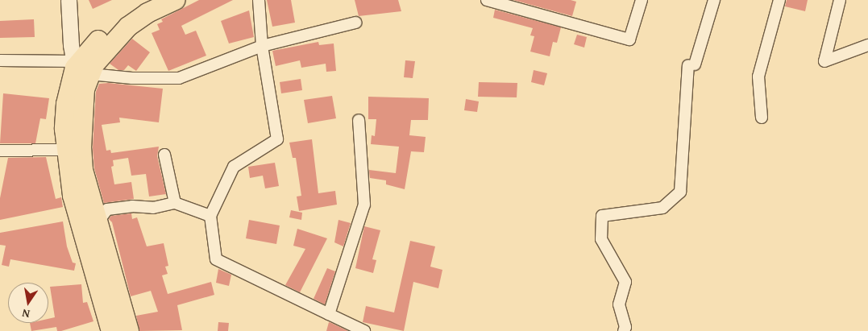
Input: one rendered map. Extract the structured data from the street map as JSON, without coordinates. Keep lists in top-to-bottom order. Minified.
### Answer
{"north":"bottom"}
